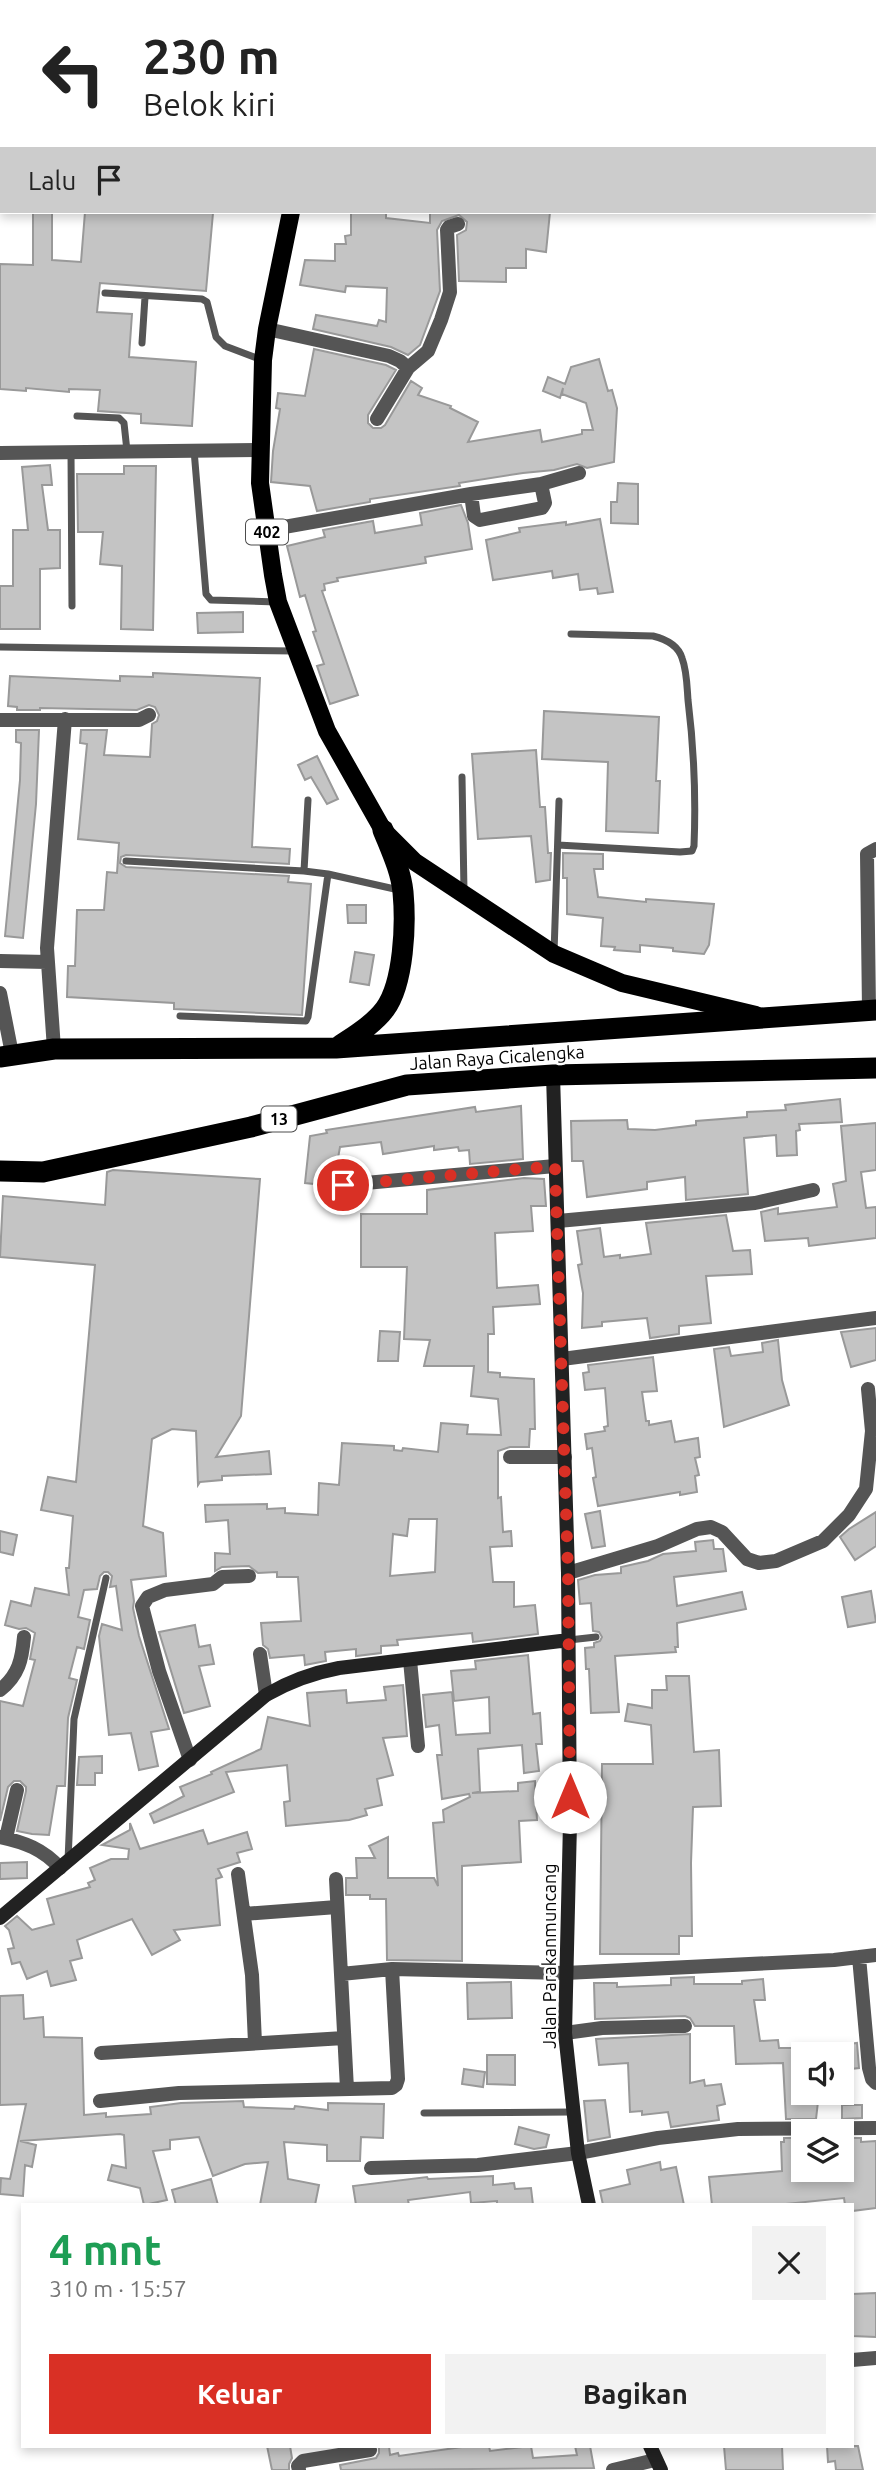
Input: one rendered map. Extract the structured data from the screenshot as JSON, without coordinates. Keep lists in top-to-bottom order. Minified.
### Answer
{"streets":{"highway":["402","Jalan Raya Cicalengka","13"],"main road":["Jalan Parakanmuncang"]},"crossings":[["402","Jalan Raya Cicalengka"],["Jalan Raya Cicalengka","Jalan Parakanmuncang"]],"page":{"turn":["230 m","Belok kiri"],"then":"Lalu","heading":["4 mnt","310 m · 15:57"],"buttons":["Keluar","Bagikan"]}}
